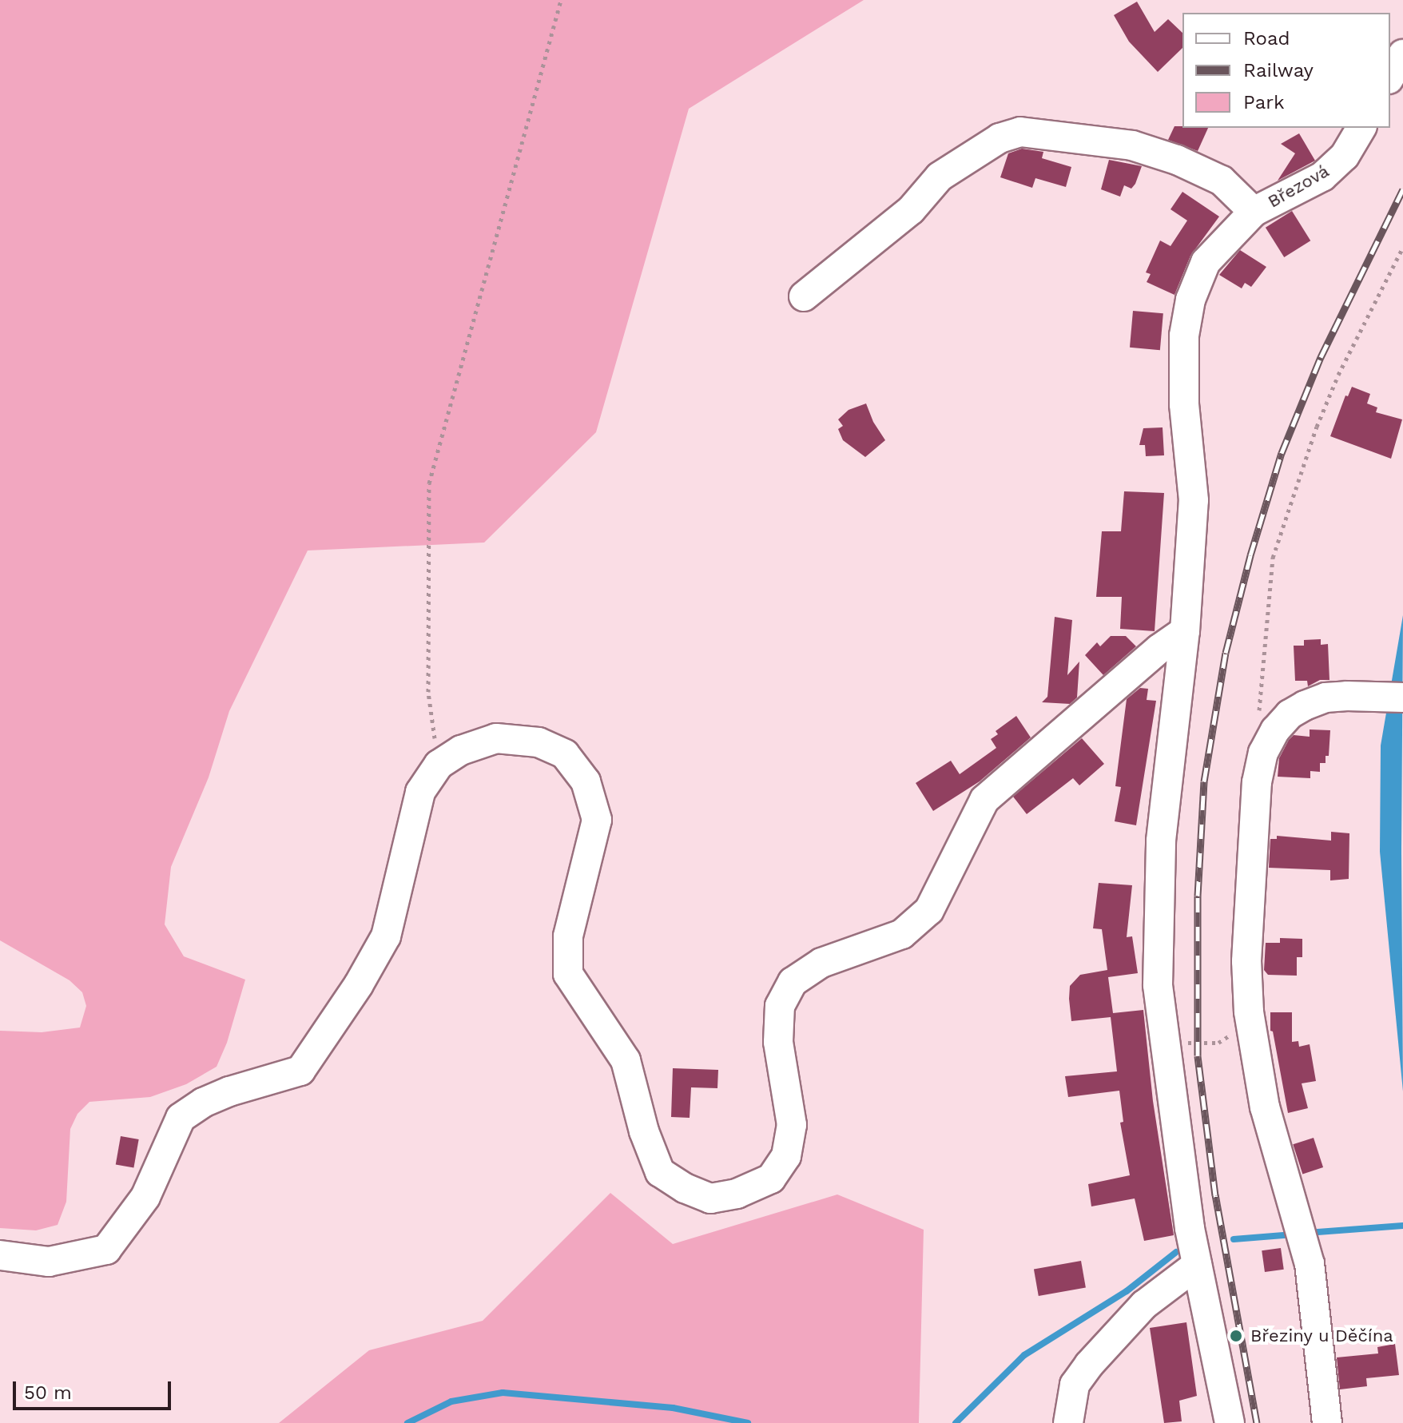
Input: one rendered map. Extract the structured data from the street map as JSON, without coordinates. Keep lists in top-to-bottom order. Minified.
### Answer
{"streets":{"street":["Březová"]},"places":["Březiny u Děčína"],"legend":["Road","Railway","Park"],"scale_bar":"50 m"}
